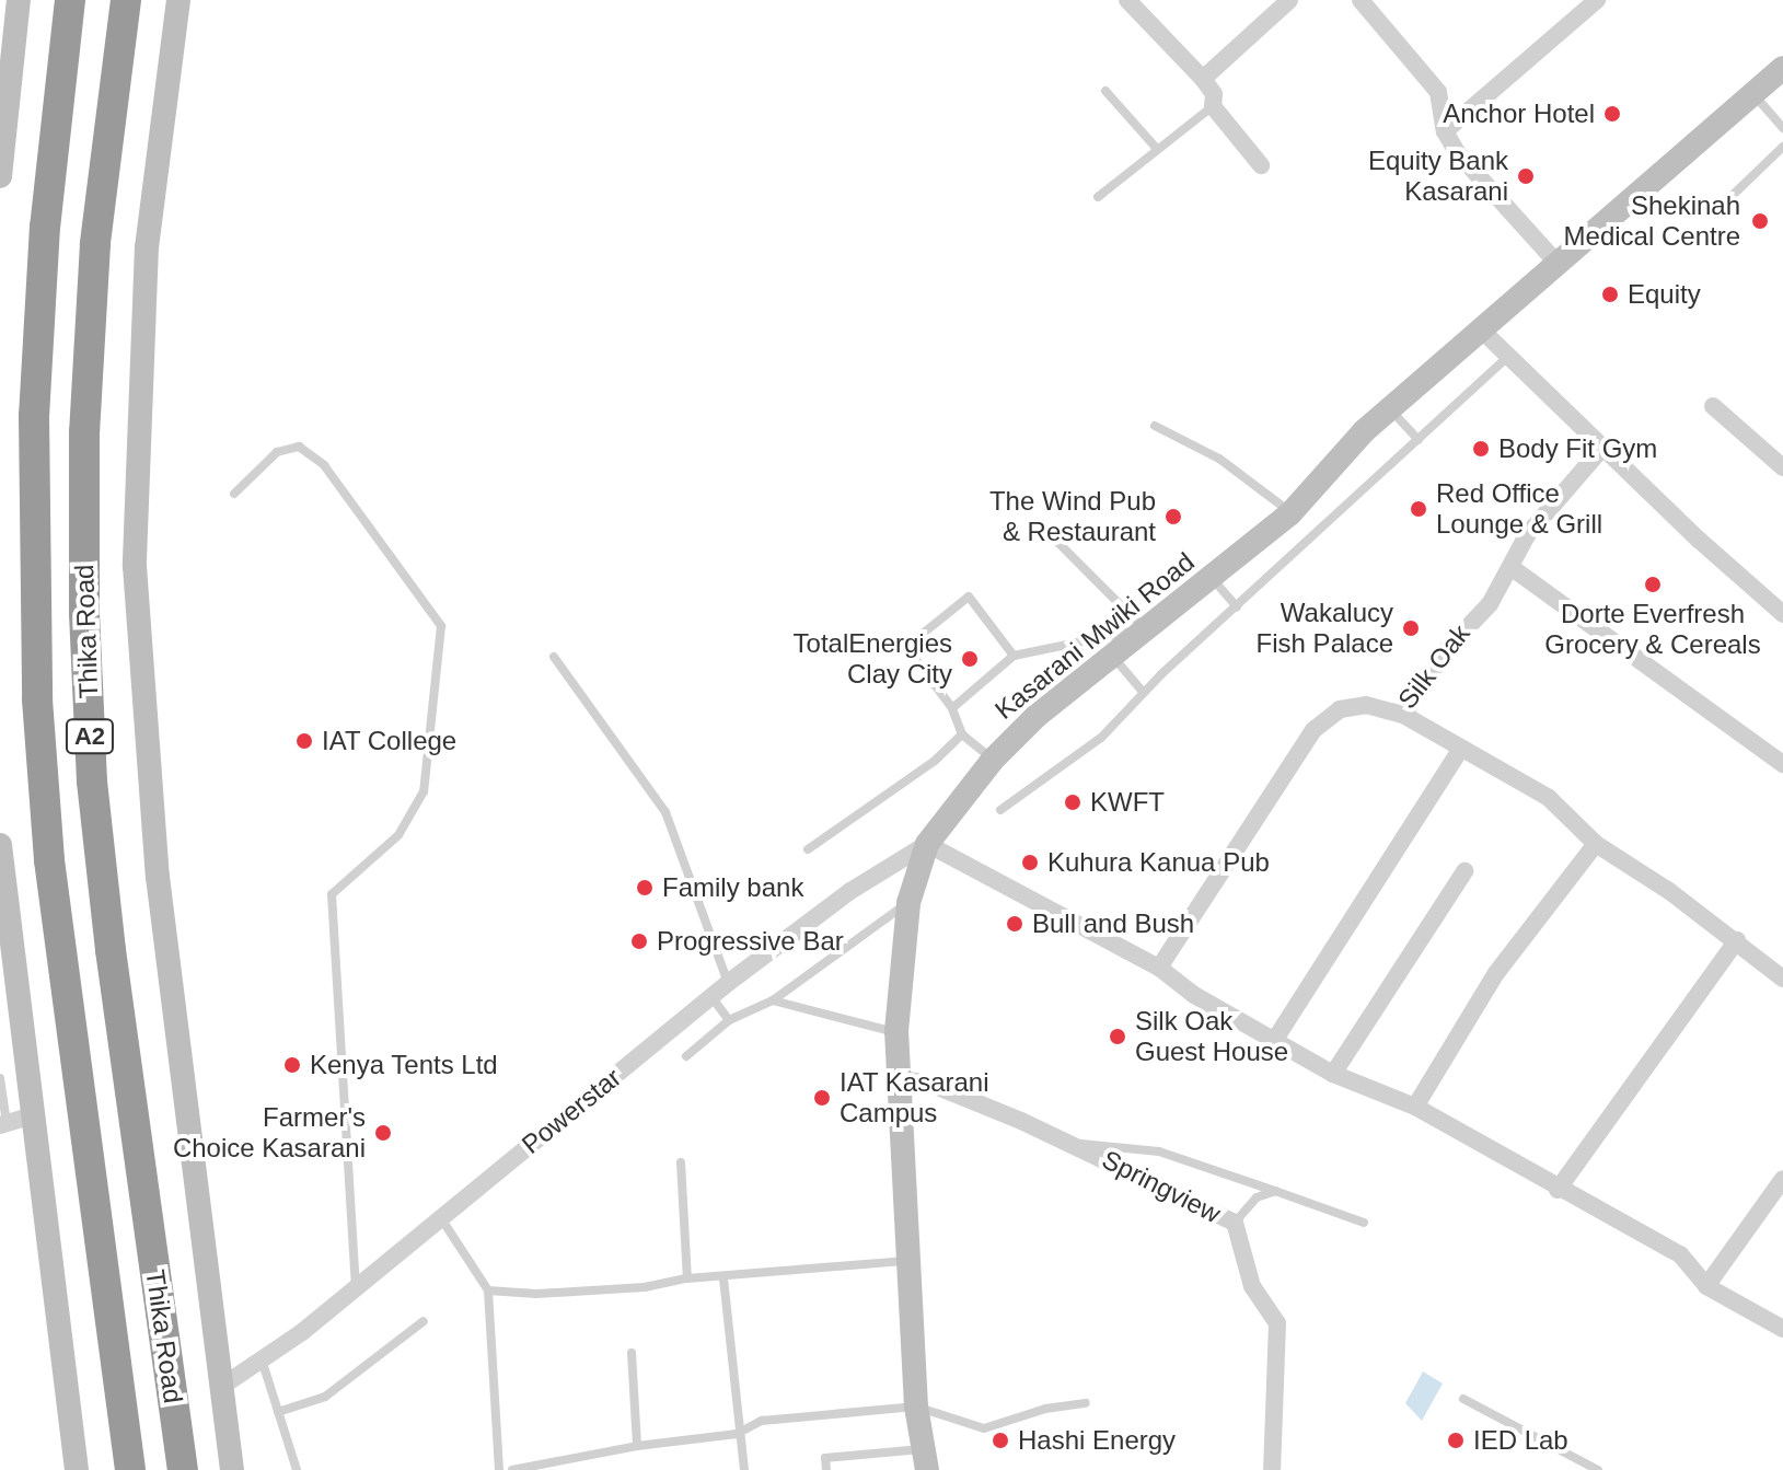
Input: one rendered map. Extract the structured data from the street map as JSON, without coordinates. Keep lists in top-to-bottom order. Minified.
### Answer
{"streets":{"highway":["Thika Road","A2"],"main road":["Kasarani Mwiki Road"],"street":["Silk Oak","Powerstar","Springview"]},"crossings":[["Thika Road","Powerstar"],["Kasarani Mwiki Road","Powerstar"],["Kasarani Mwiki Road","Springview"]],"places":["Anchor Hotel","Equity Bank Kasarani","Shekinah Medical Centre","Equity","Body Fit Gym","Red Office Lounge & Grill","The Wind Pub & Restaurant","Dorte Everfresh Grocery & Cereals","Wakalucy Fish Palace","TotalEnergies Clay City","IAT College","KWFT","Kuhura Kanua Pub","Family bank","Bull and Bush","Progressive Bar","Silk Oak Guest House","Kenya Tents Ltd","IAT Kasarani Campus","Farmer's Choice Kasarani","Hashi Energy","IED Lab"]}
